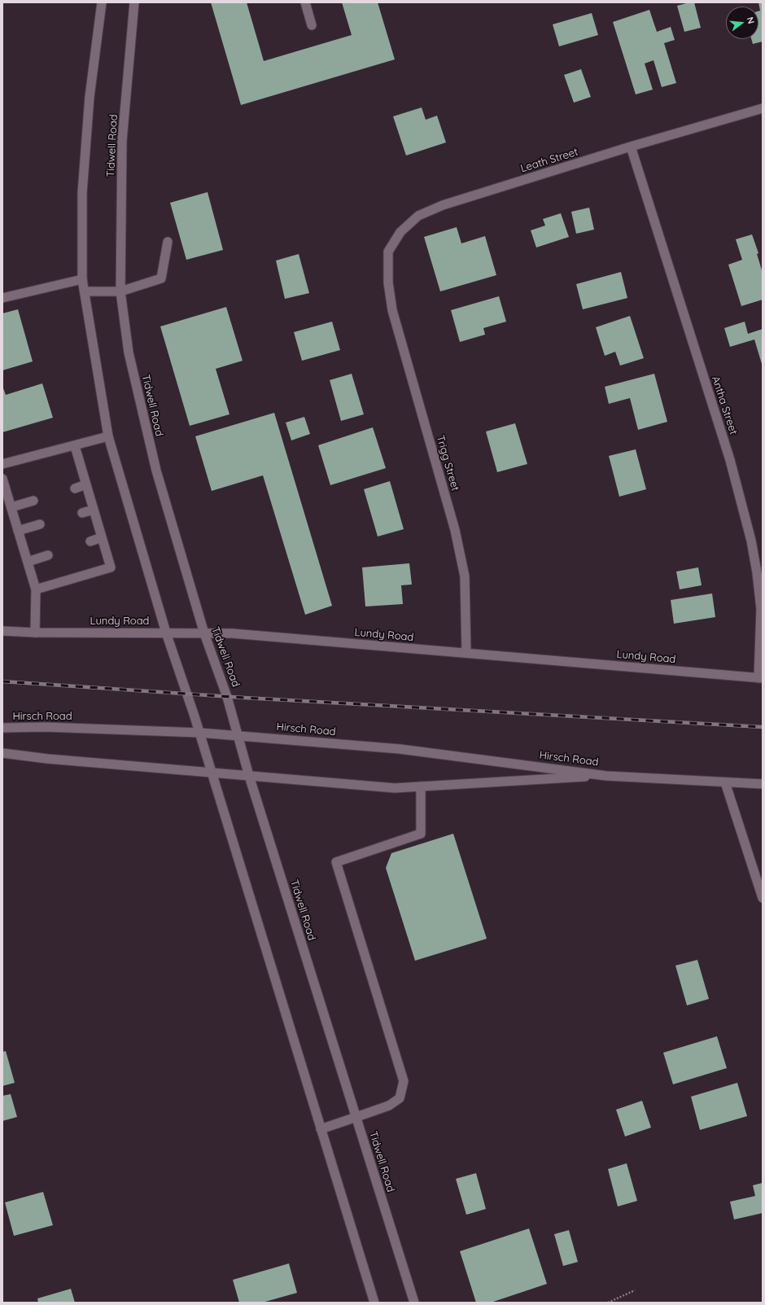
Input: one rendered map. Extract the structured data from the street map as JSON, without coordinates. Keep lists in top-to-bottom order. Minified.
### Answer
{"streets":{"main road":["Tidwell Road","Leath Street","Antha Street","Trigg Street","Lundy Road","Hirsch Road"]},"crossings":[["Tidwell Road","Lundy Road"],["Tidwell Road","Hirsch Road"],["Leath Street","Antha Street"],["Leath Street","Trigg Street"],["Antha Street","Lundy Road"],["Trigg Street","Lundy Road"]],"north":"right"}
